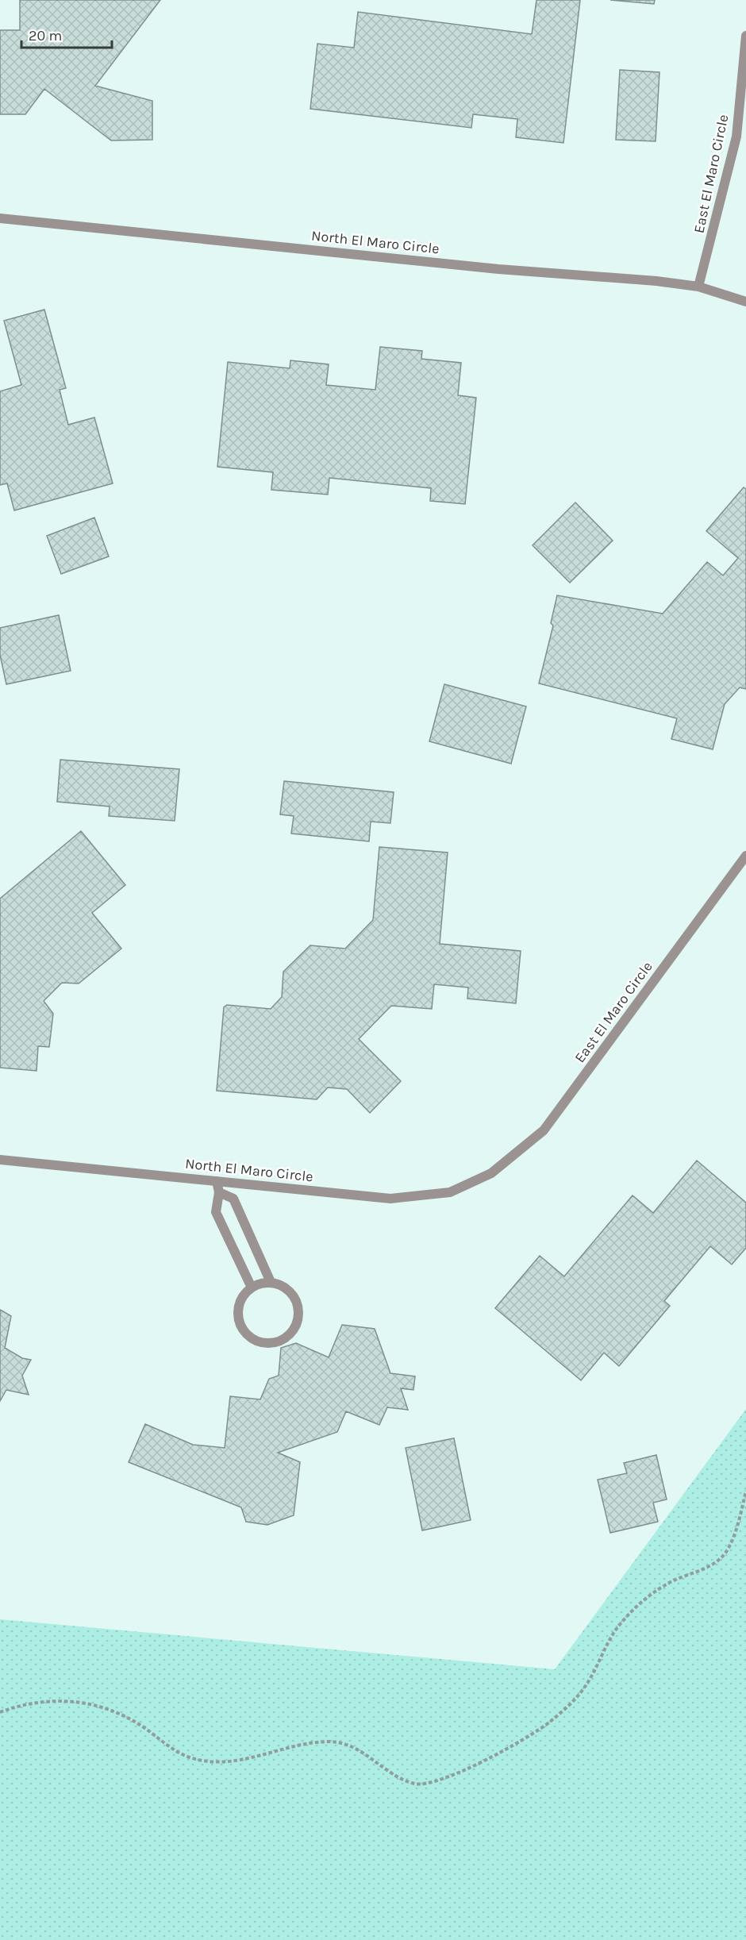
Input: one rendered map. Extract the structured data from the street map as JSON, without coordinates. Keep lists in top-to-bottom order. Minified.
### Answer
{"streets":{"street":["East El Maro Circle","North El Maro Circle"]},"crossings":[["East El Maro Circle","North El Maro Circle"]],"scale_bar":"20 m"}
